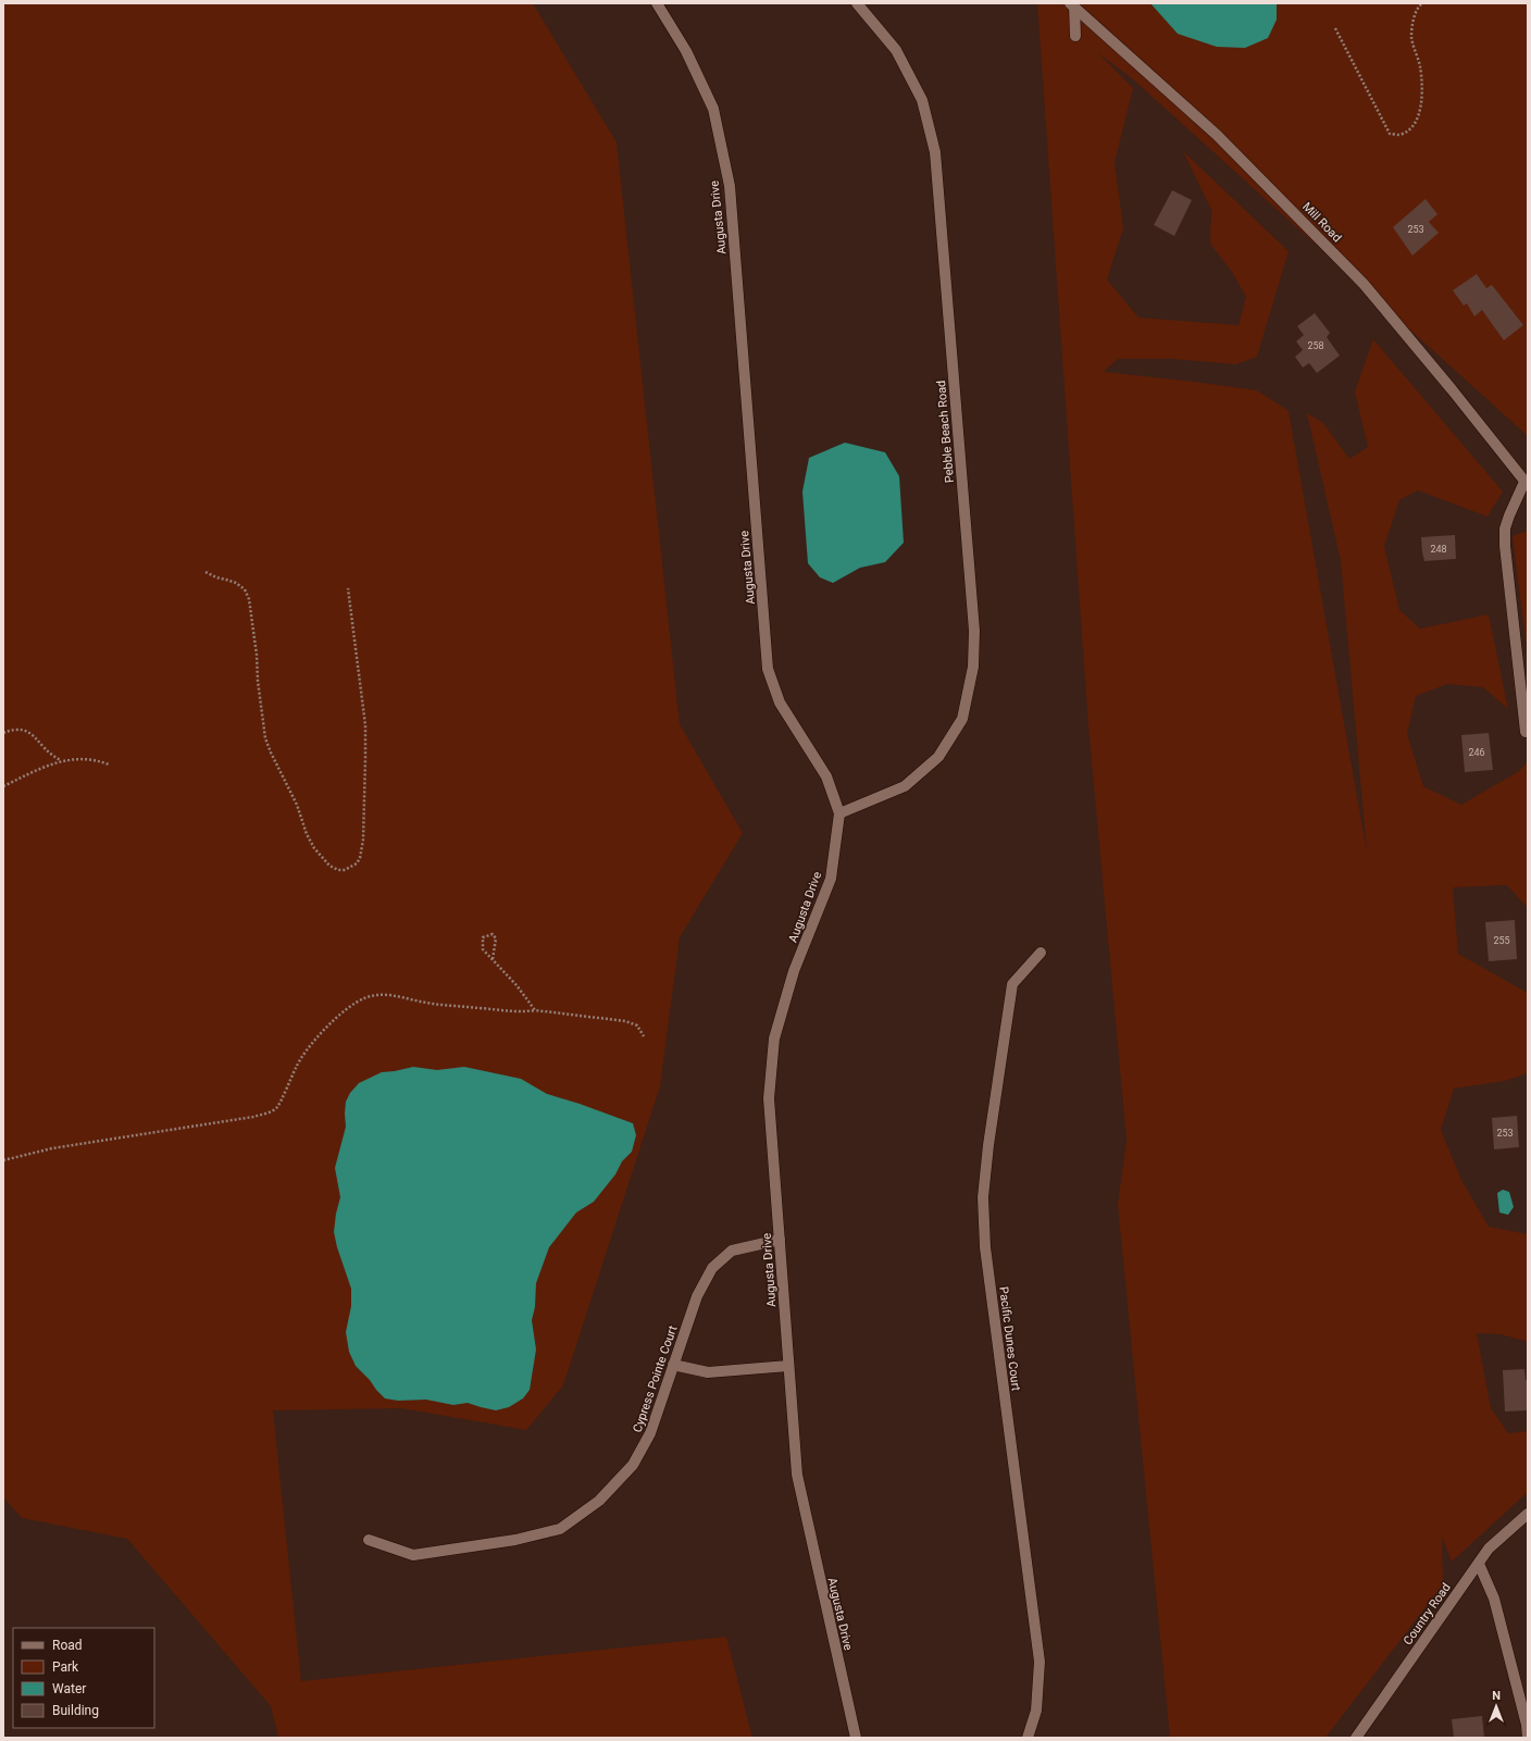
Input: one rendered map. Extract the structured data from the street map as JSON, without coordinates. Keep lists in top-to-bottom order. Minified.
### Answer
{"streets":{"street":["Augusta Drive","Mill Road","Pebble Beach Road","Pacific Dunes Court","Cypress Pointe Court","Country Road"]},"crossings":[["Augusta Drive","Pebble Beach Road"],["Augusta Drive","Cypress Pointe Court"]],"house_numbers":["253","258","248","246","255","253"],"legend":["Road","Park","Water","Building"],"north":"top"}
